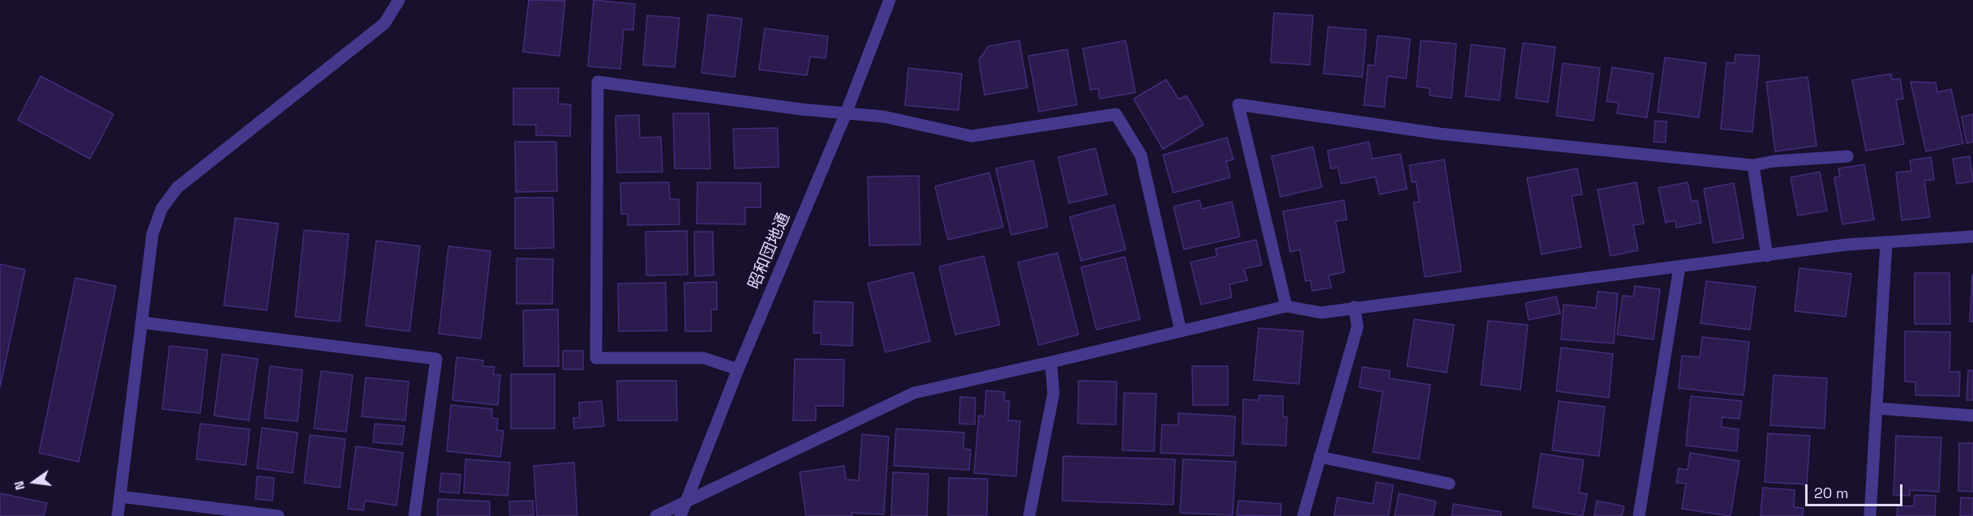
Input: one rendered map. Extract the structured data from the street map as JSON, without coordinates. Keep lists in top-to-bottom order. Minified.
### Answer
{"streets":{"street":["昭和団地通"]},"scale_bar":"20 m","north":"left"}
